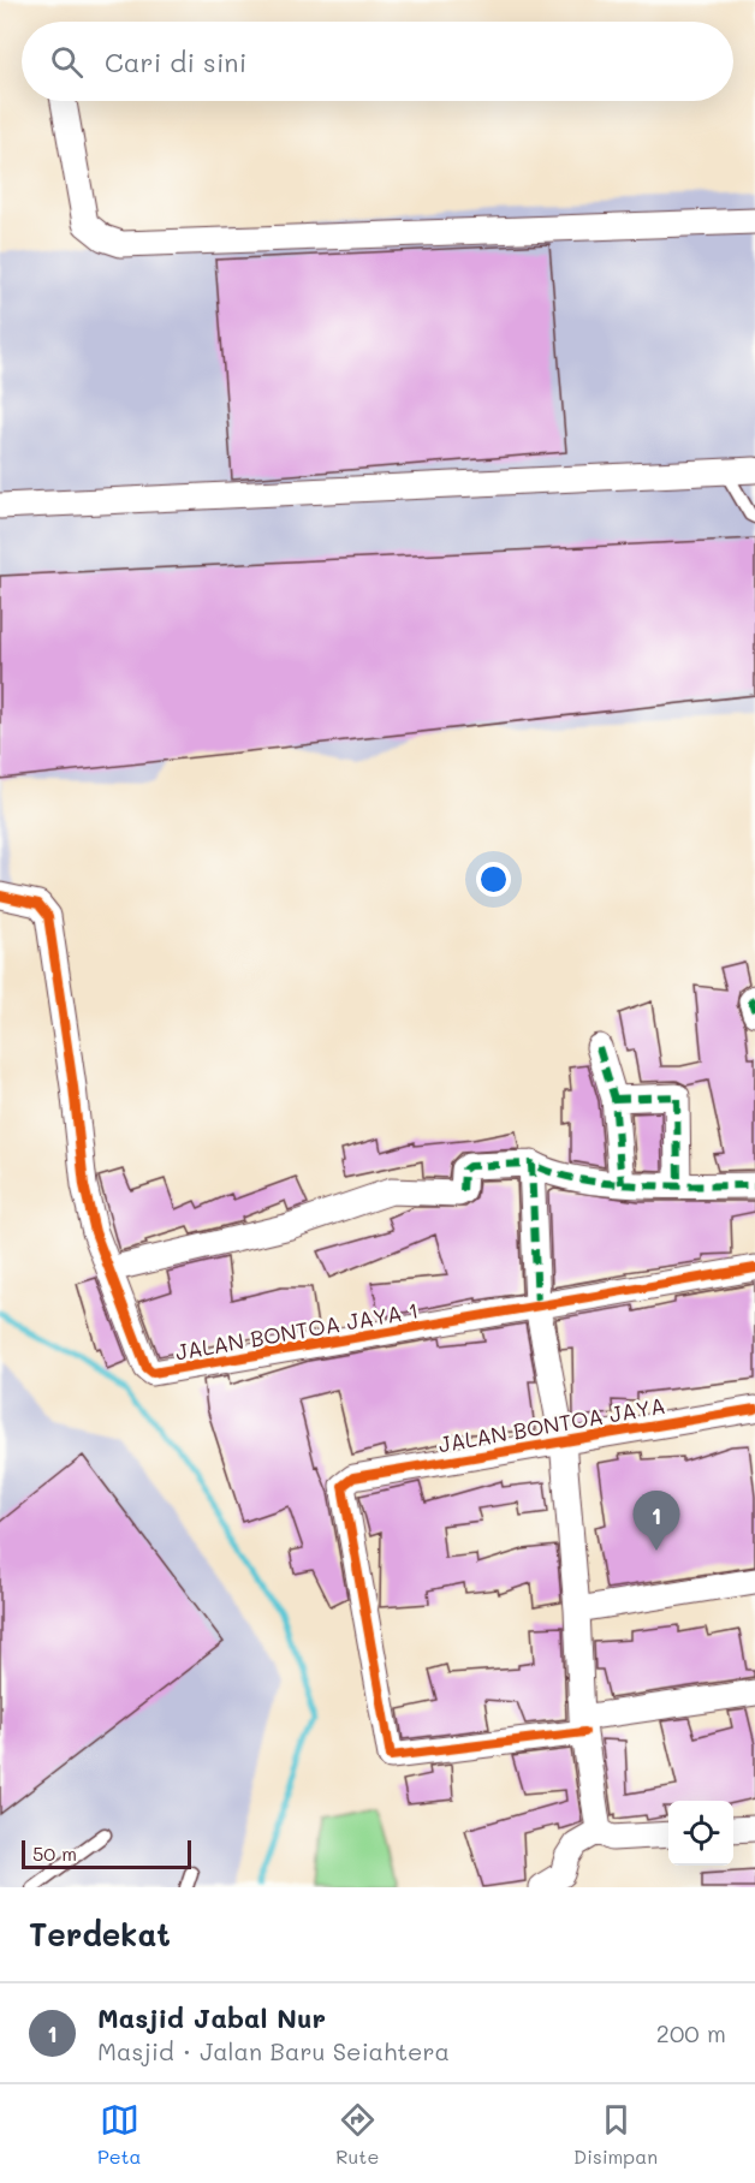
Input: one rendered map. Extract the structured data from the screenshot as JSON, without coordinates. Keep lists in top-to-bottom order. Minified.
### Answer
{"streets":{"street":["JALAN BONTOA JAYA 1","JALAN BONTOA JAYA"]},"scale_bar":"50 m","page":{"search":"Cari di sini","pins":"1","scale":"50 m","heading":"Terdekat","list":[{"mark":"1","name":"Masjid Jabal Nur","note":"Masjid · Jalan Baru Seiahtera","value":"200 m"}],"nav":["Peta","Rute","Disimpan"]}}
